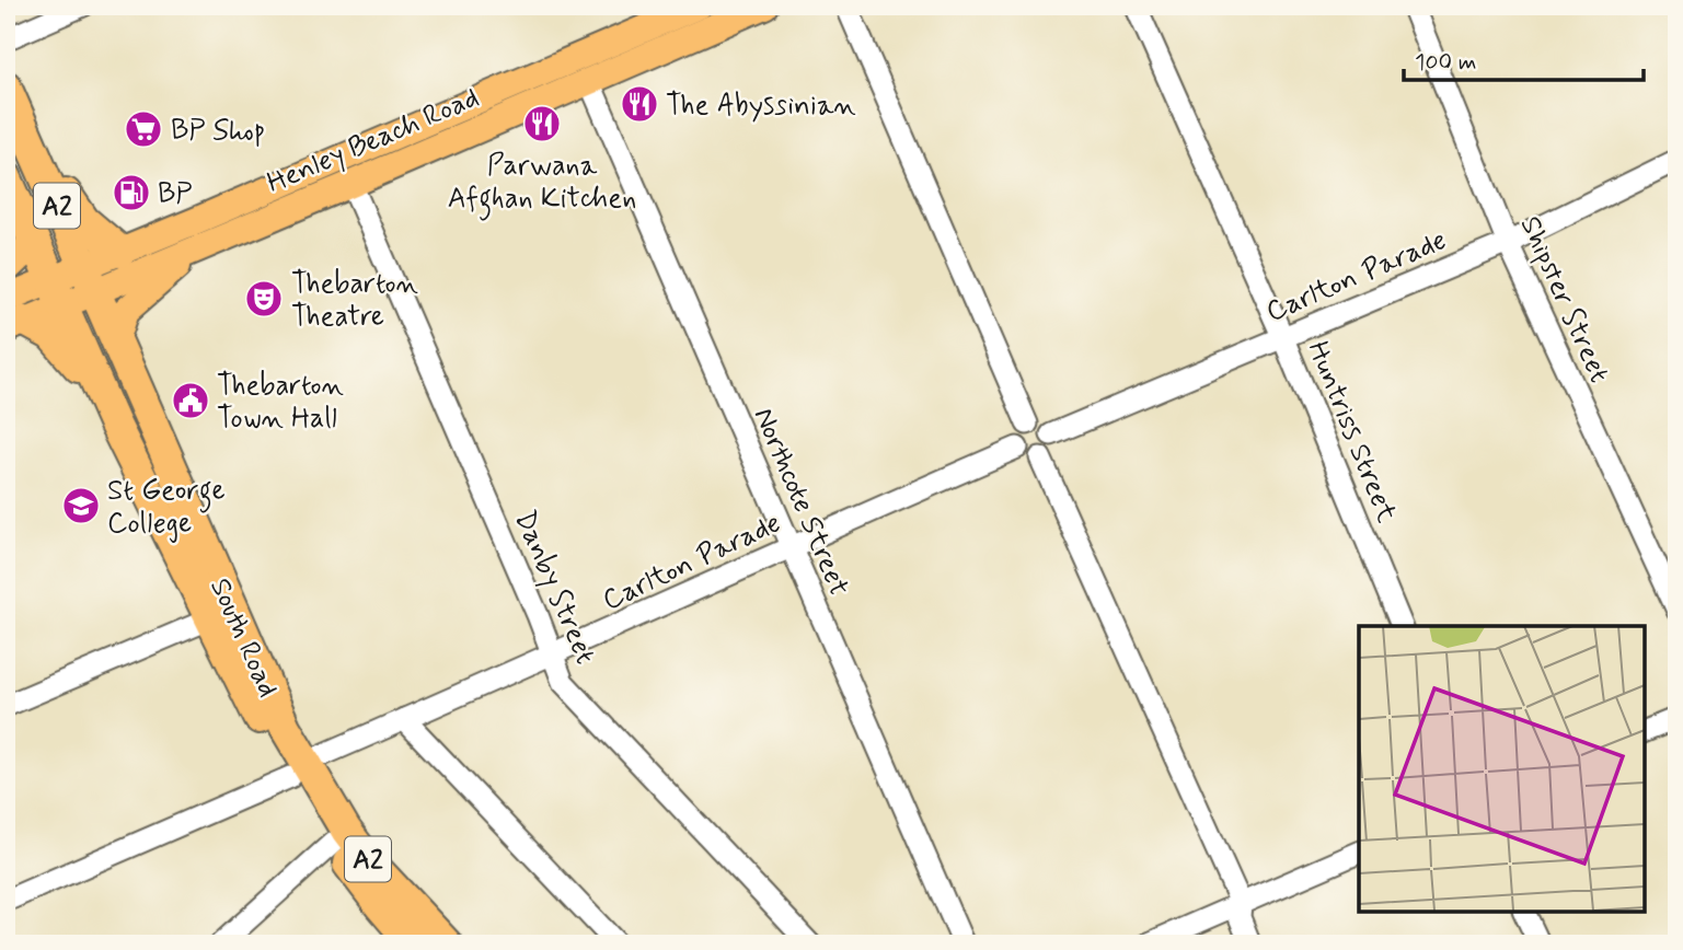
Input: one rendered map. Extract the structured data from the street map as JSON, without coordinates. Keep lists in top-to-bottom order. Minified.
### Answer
{"streets":{"highway":["A2","South Road"],"main road":["Henley Beach Road"],"street":["Carlton Parade","Shipster Street","Huntriss Street","Northcote Street","Danby Street"]},"crossings":[["Henley Beach Road","Northcote Street"],["Henley Beach Road","Danby Street"],["Henley Beach Road","South Road"],["Carlton Parade","Shipster Street"],["Carlton Parade","Huntriss Street"],["Carlton Parade","Northcote Street"],["Carlton Parade","Danby Street"],["Carlton Parade","South Road"]],"places":{"restaurant":["The Abyssinian","Parwana Afghan Kitchen"],"supermarket":["BP Shop"],"fuel station":["BP"],"theatre":["Thebarton Theatre"],"public building":["Thebarton Town Hall"],"school or university":["St George College"]},"scale_bar":"100 m"}
